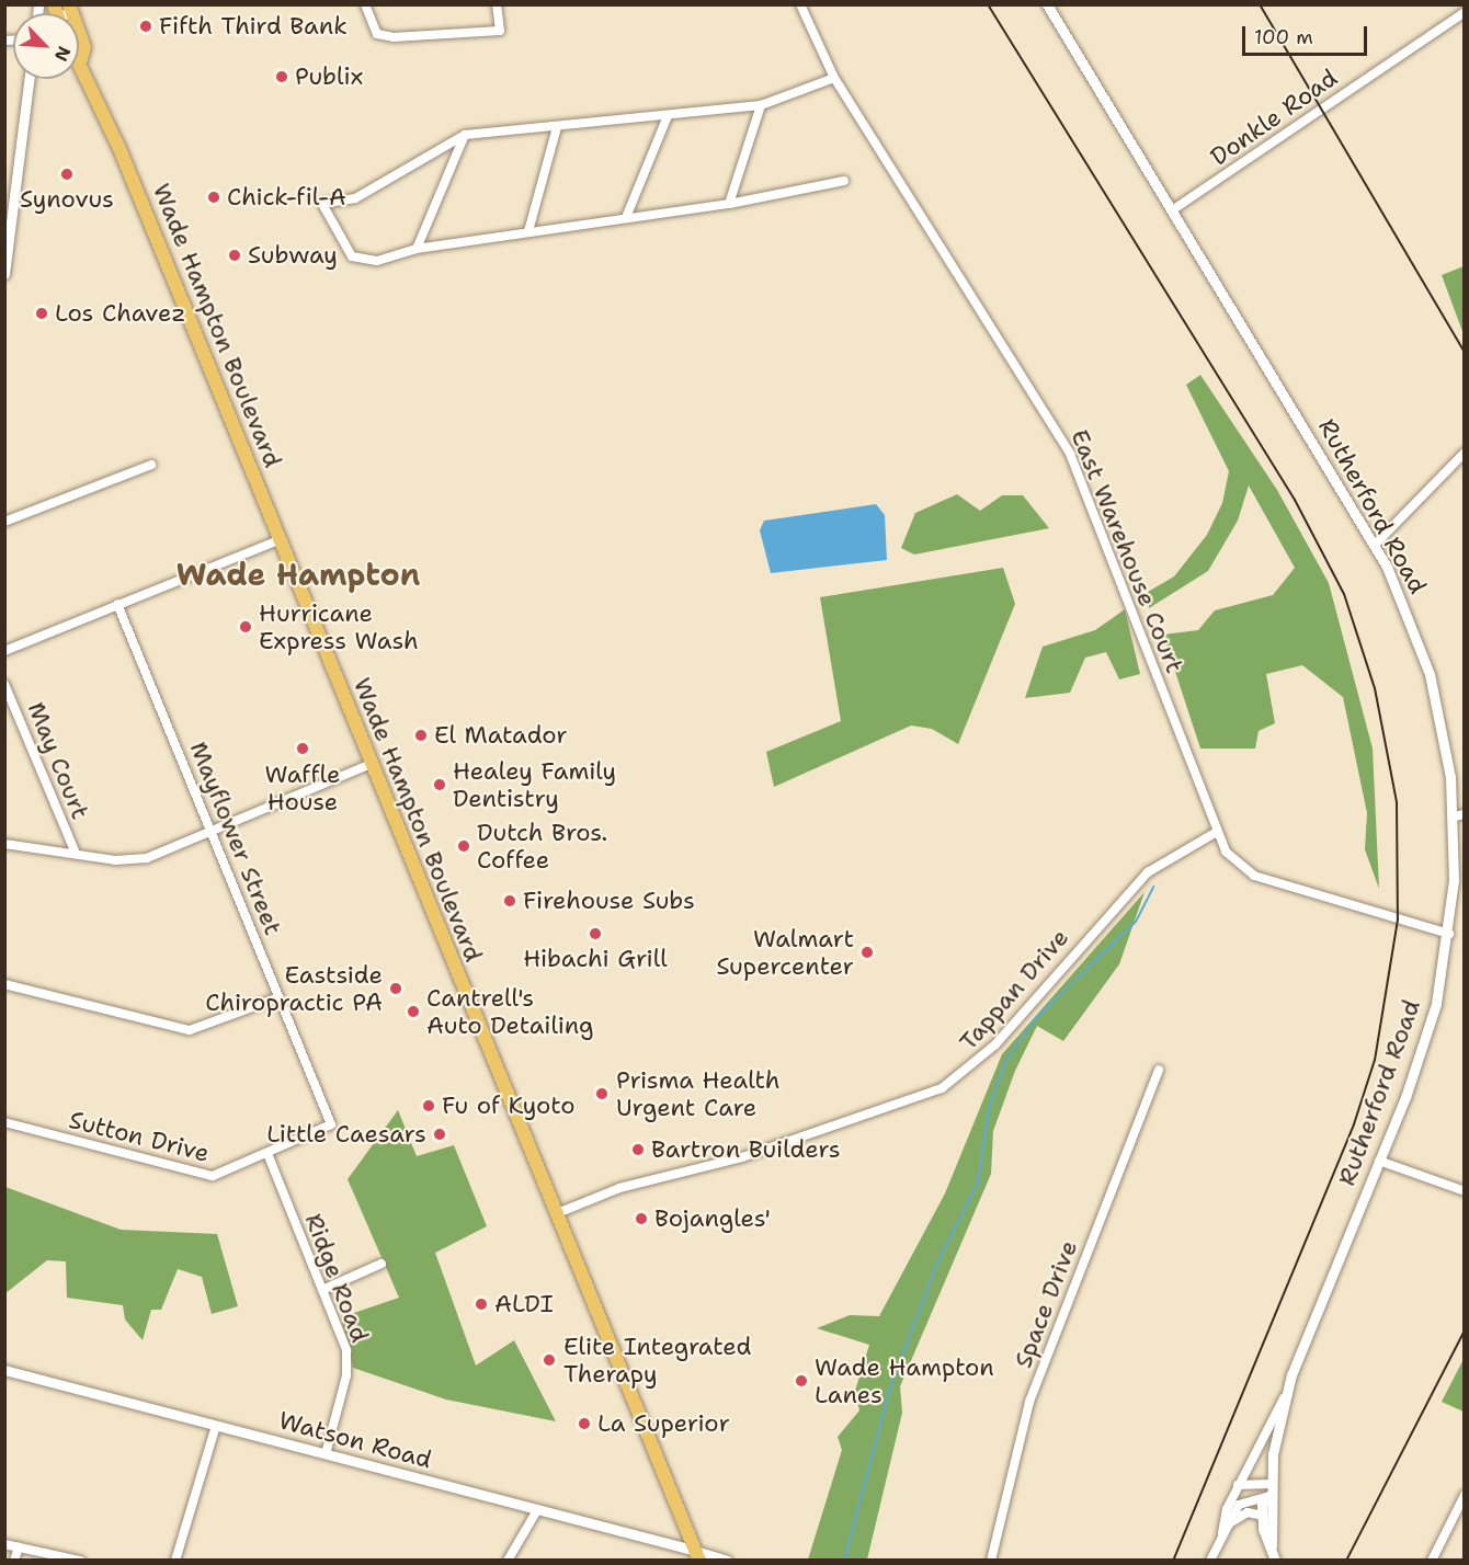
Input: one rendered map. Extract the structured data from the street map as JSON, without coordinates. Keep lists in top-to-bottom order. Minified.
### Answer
{"streets":{"main road":["Wade Hampton Boulevard"],"street":["Donkle Road","Rutherford Road","East Warehouse Court","May Court","Mayflower Street","Tappan Drive","Sutton Drive","Ridge Road","Space Drive","Watson Road"]},"crossings":[["Donkle Road","Rutherford Road"],["Wade Hampton Boulevard","Tappan Drive"],["Wade Hampton Boulevard","Watson Road"],["Rutherford Road","East Warehouse Court"],["East Warehouse Court","Tappan Drive"],["Mayflower Street","Sutton Drive"],["Sutton Drive","Ridge Road"],["Ridge Road","Watson Road"]],"districts":["Wade Hampton"],"places":["Fifth Third Bank","Publix","Synovus","Chick-fil-A","Subway","Los Chavez","Hurricane Express Wash","El Matador","Waffle House","Healey Family Dentistry","Dutch Bros. Coffee","Firehouse Subs","Hibachi Grill","Walmart Supercenter","Eastside Chiropractic PA","Cantrell's Auto Detailing","Prisma Health Urgent Care","Fu of Kyoto","Little Caesars","Bartron Builders","Bojangles'","ALDI","Elite Integrated Therapy","Wade Hampton Lanes","La Superior"],"scale_bar":"100 m","north":"bottom right"}
